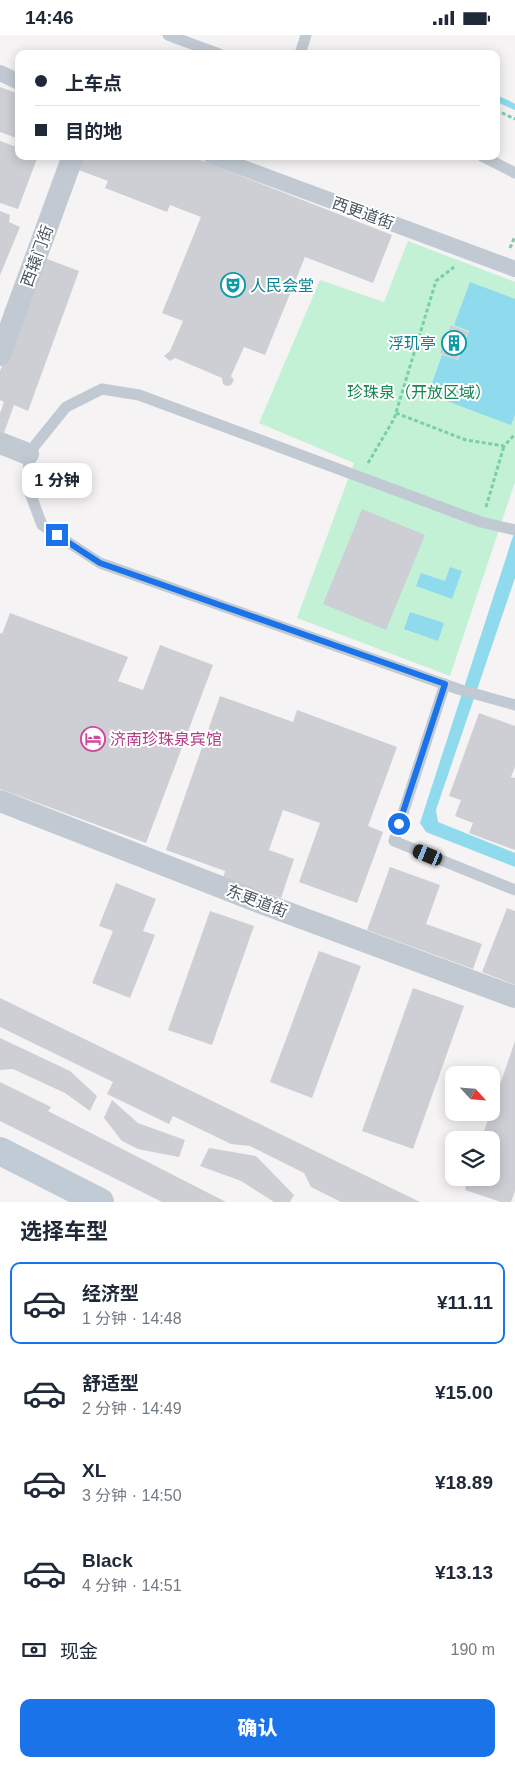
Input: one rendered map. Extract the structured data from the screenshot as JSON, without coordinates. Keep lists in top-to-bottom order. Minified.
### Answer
{"streets":{"street":["西更道街","西辕门街","东更道街"]},"parks":["珍珠泉（开放区域）"],"places":{"theatre":["人民会堂"],"building":["浮玑亭"],"hotel":["济南珍珠泉宾馆"]},"north":"bottom right","page":{"status":"14:46","banner":["上车点","目的地"],"bubble":"1 分钟","heading":"选择车型","list":[{"name":"经济型","note":"1 分钟 · 14:48","value":"¥11.11"},{"name":"舒适型","note":"2 分钟 · 14:49","value":"¥15.00"},{"name":"XL","note":"3 分钟 · 14:50","value":"¥18.89"},{"name":"Black","note":"4 分钟 · 14:51","value":"¥13.13"}],"pay":["现金","190 m"],"buttons":"确认"}}
